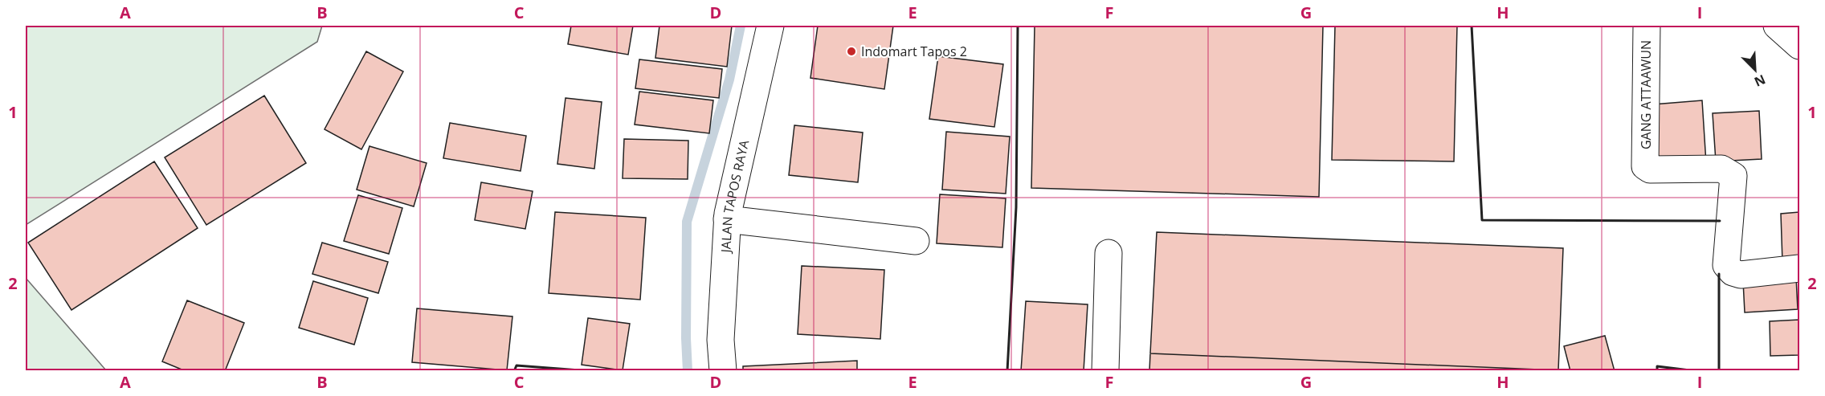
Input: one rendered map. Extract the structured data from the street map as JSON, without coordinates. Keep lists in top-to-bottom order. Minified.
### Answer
{"streets":{"street":["GANG ATTAAWUN","JALAN TAPOS RAYA"]},"places":["Indomart Tapos 2"],"north":"bottom right","grid":{"columns":["A","B","C","D","E","F","G","H","I"],"rows":["1","2"]}}
